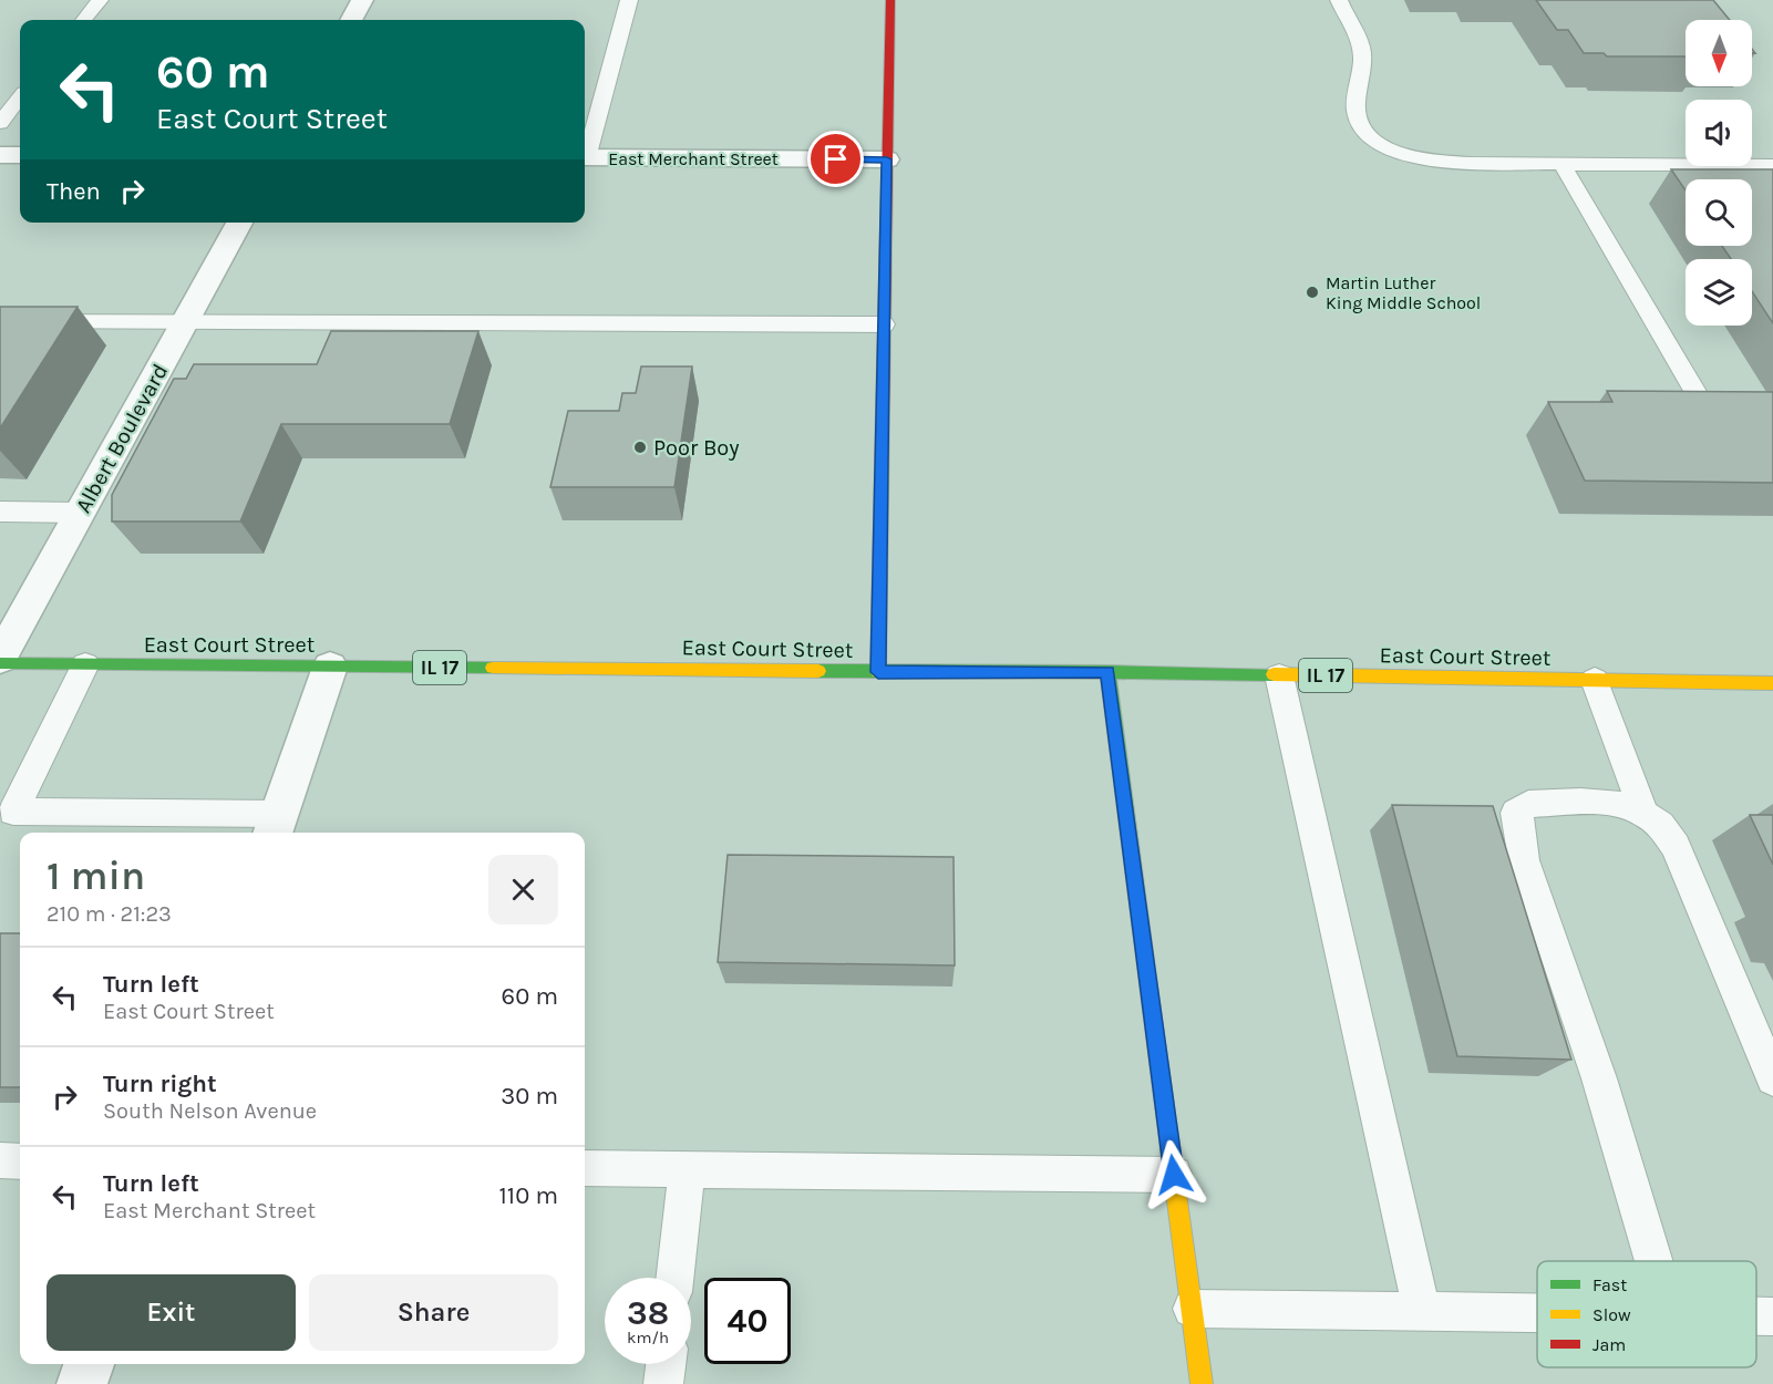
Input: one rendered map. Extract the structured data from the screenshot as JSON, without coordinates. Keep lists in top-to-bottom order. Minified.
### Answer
{"streets":{"main road":["East Court Street","IL 17"],"street":["East Merchant Street","Albert Boulevard"]},"crossings":[["Albert Boulevard","East Court Street"]],"places":["Martin Luther King Middle School","Poor Boy"],"legend":["Fast","Slow","Jam"],"north":"bottom","page":{"turn":["60 m","East Court Street"],"then":"Then","heading":["1 min","210 m · 21:23"],"list":[{"name":"Turn left","note":"East Court Street","value":"60 m"},{"name":"Turn right","note":"South Nelson Avenue","value":"30 m"},{"name":"Turn left","note":"East Merchant Street","value":"110 m"}],"buttons":["Exit","Share"],"speed":"38 km/h","limit":"40"}}
